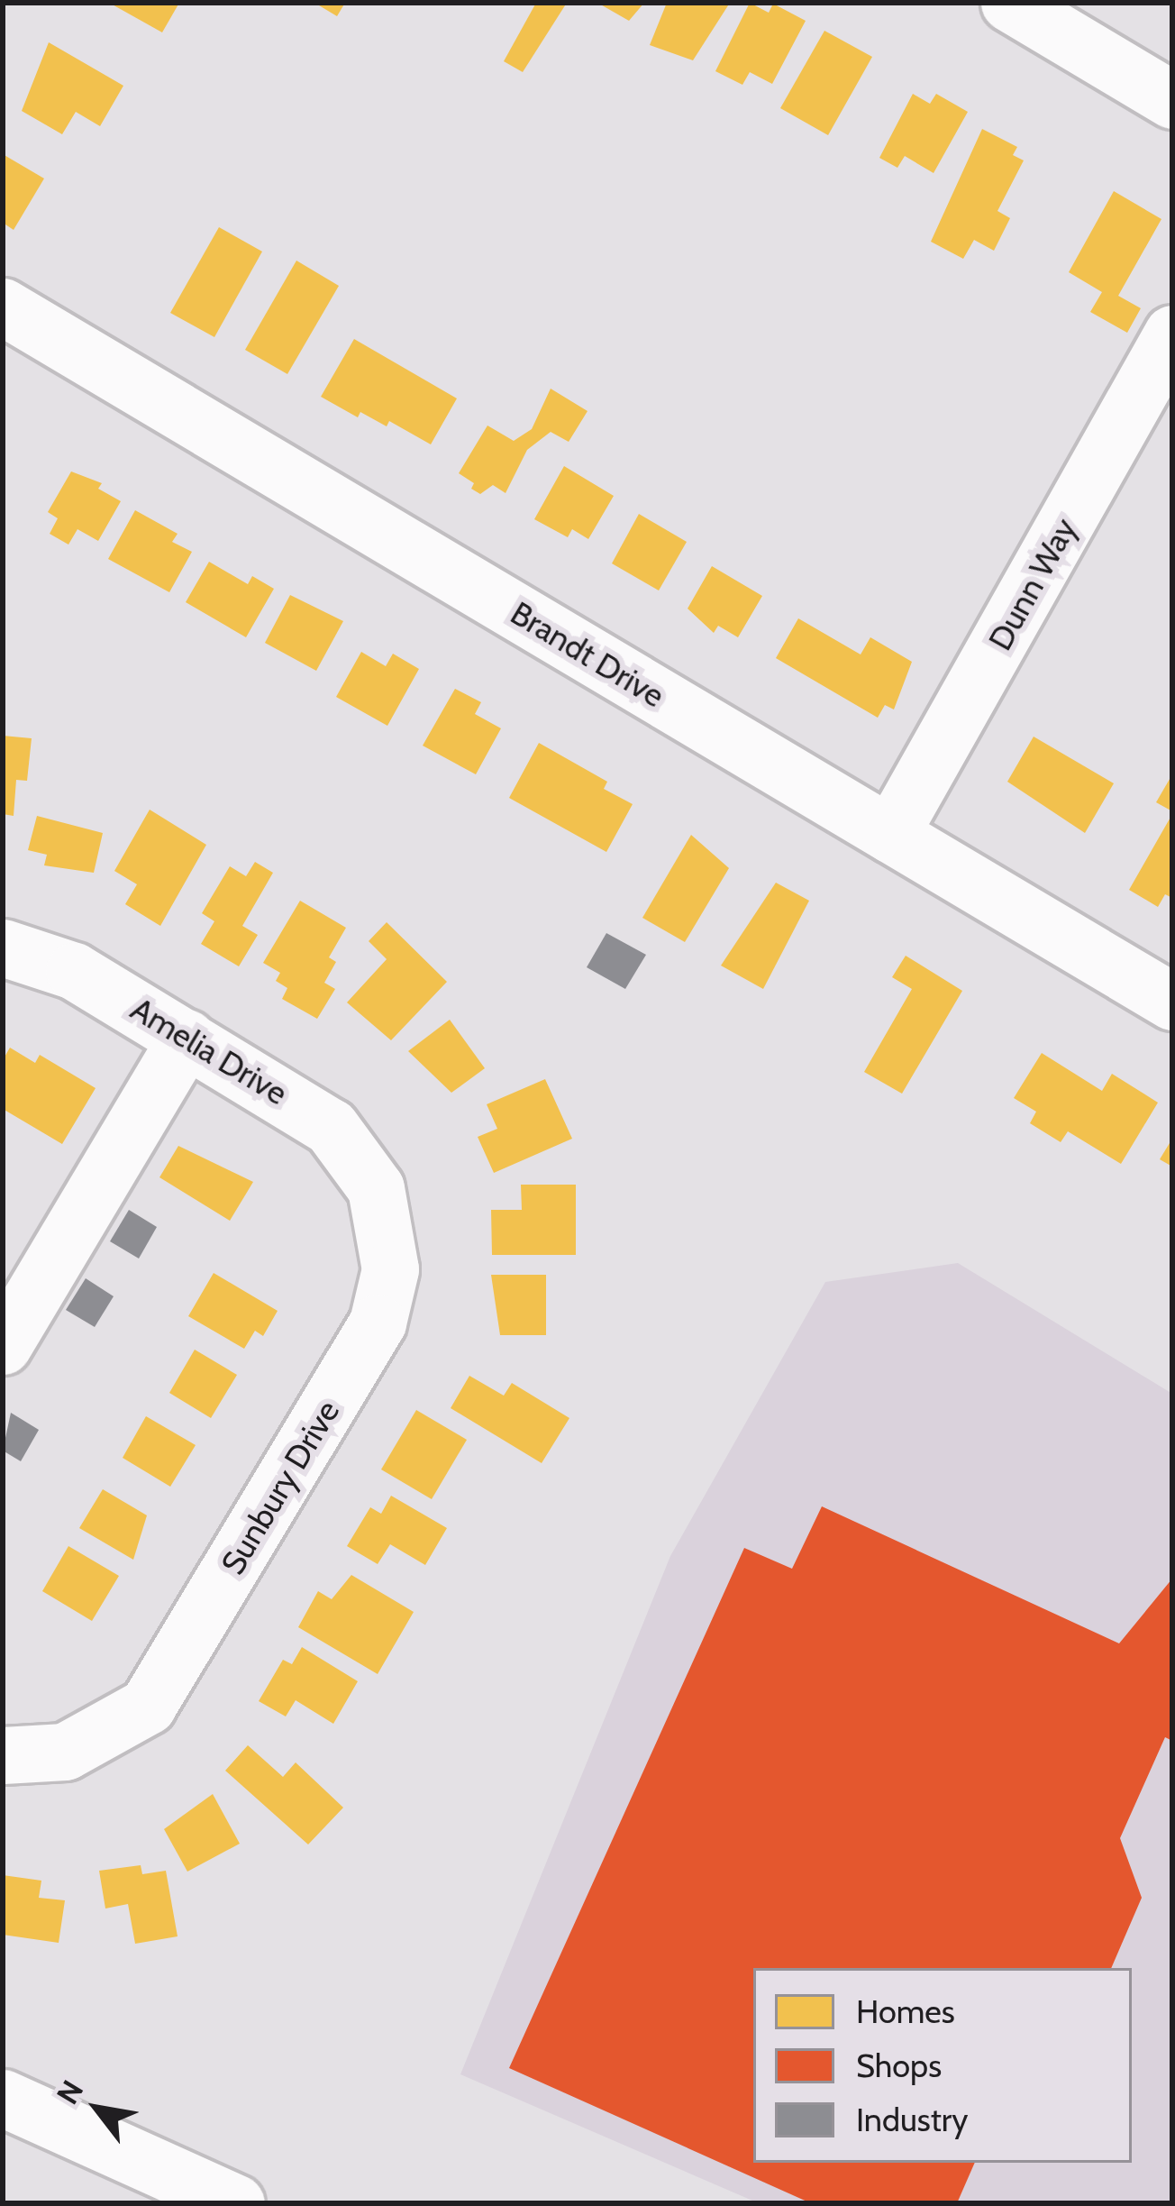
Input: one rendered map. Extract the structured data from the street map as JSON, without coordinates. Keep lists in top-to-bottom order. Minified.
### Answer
{"streets":{"street":["Dunn Way","Brandt Drive","Amelia Drive","Sunbury Drive"]},"crossings":[["Dunn Way","Brandt Drive"],["Amelia Drive","Sunbury Drive"]],"legend":["Homes","Shops","Industry"],"north":"top left"}
